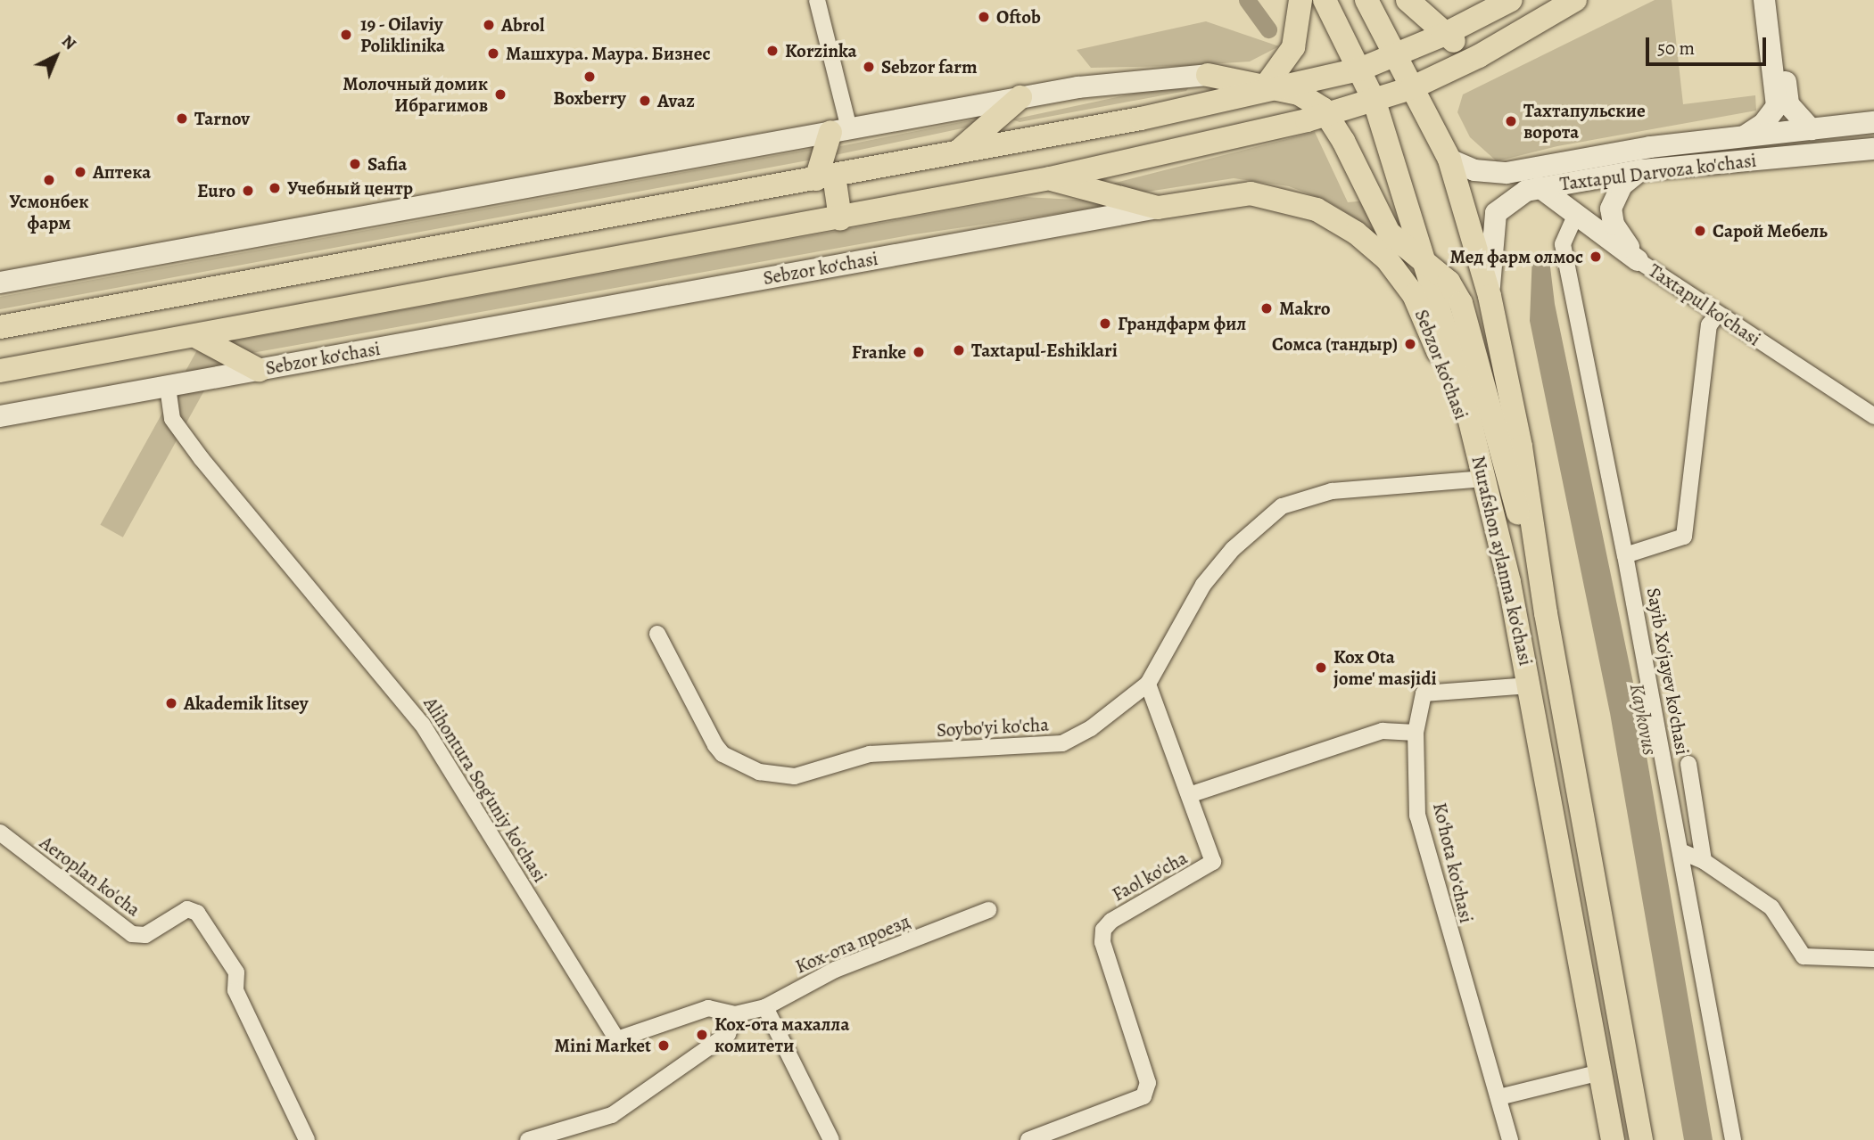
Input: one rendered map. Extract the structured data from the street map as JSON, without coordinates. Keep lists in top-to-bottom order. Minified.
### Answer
{"streets":{"main road":["Sebzor ko‘chasi","Nurafshon aylanma ko'chasi"],"street":["Taxtapul Darvoza ko'chasi","Taxtapul ko'chasi","Sayib Xo'jayev ko'chasi","Soybo'yi ko'cha","Alihontura Sog'uniy ko'chasi","Koʻhota koʻchasi","Aeroplan ko'cha","Faol ko'cha","Кох-ота проезд"]},"crossings":[["Taxtapul Darvoza ko'chasi","Taxtapul ko'chasi"],["Taxtapul Darvoza ko'chasi","Nurafshon aylanma ko'chasi"],["Sebzor ko‘chasi","Nurafshon aylanma ko'chasi"],["Sebzor ko‘chasi","Soybo'yi ko'cha"],["Sebzor ko‘chasi","Alihontura Sog'uniy ko'chasi"],["Taxtapul ko'chasi","Sayib Xo'jayev ko'chasi"],["Nurafshon aylanma ko'chasi","Soybo'yi ko'cha"],["Nurafshon aylanma ko'chasi","Koʻhota koʻchasi"],["Soybo'yi ko'cha","Faol ko'cha"],["Alihontura Sog'uniy ko'chasi","Кох-ота проезд"]],"water":["Kaykovus"],"places":["Oftob","Abrol","19 - Oilaviy Poliklinika","Korzinka","Машхура. Маура. Бизнес","Sebzor farm","Boxberry","Молочный домик Ибрагимов","Avaz","Tarnov","Тахтапульские ворота","Safia","Аптека","Усмонбек фарм","Учебный центр","Euro","Сарой Мебель","Мед фарм олмос","Makro","Грандфарм фил","Сомса (тандыр)","Taxtapul-Eshiklari","Franke","Kox Ota jome' masjidi","Akademik litsey","Кох-ота махалла комитети","Mini Market"],"scale_bar":"50 m","north":"top right"}
